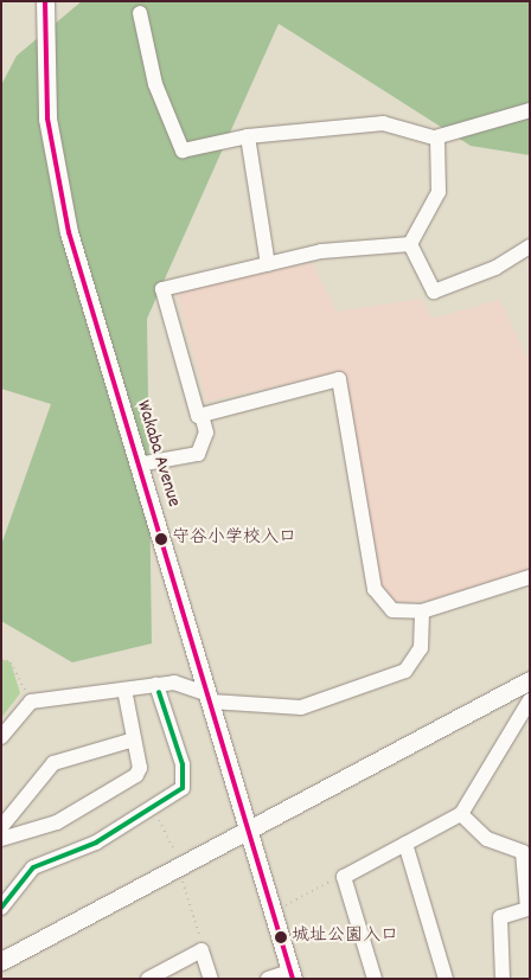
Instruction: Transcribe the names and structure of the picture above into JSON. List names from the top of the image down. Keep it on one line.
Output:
{"streets":{"street":["Wakaba Avenue"]},"places":["守谷小学校入口","城址公園入口"]}
